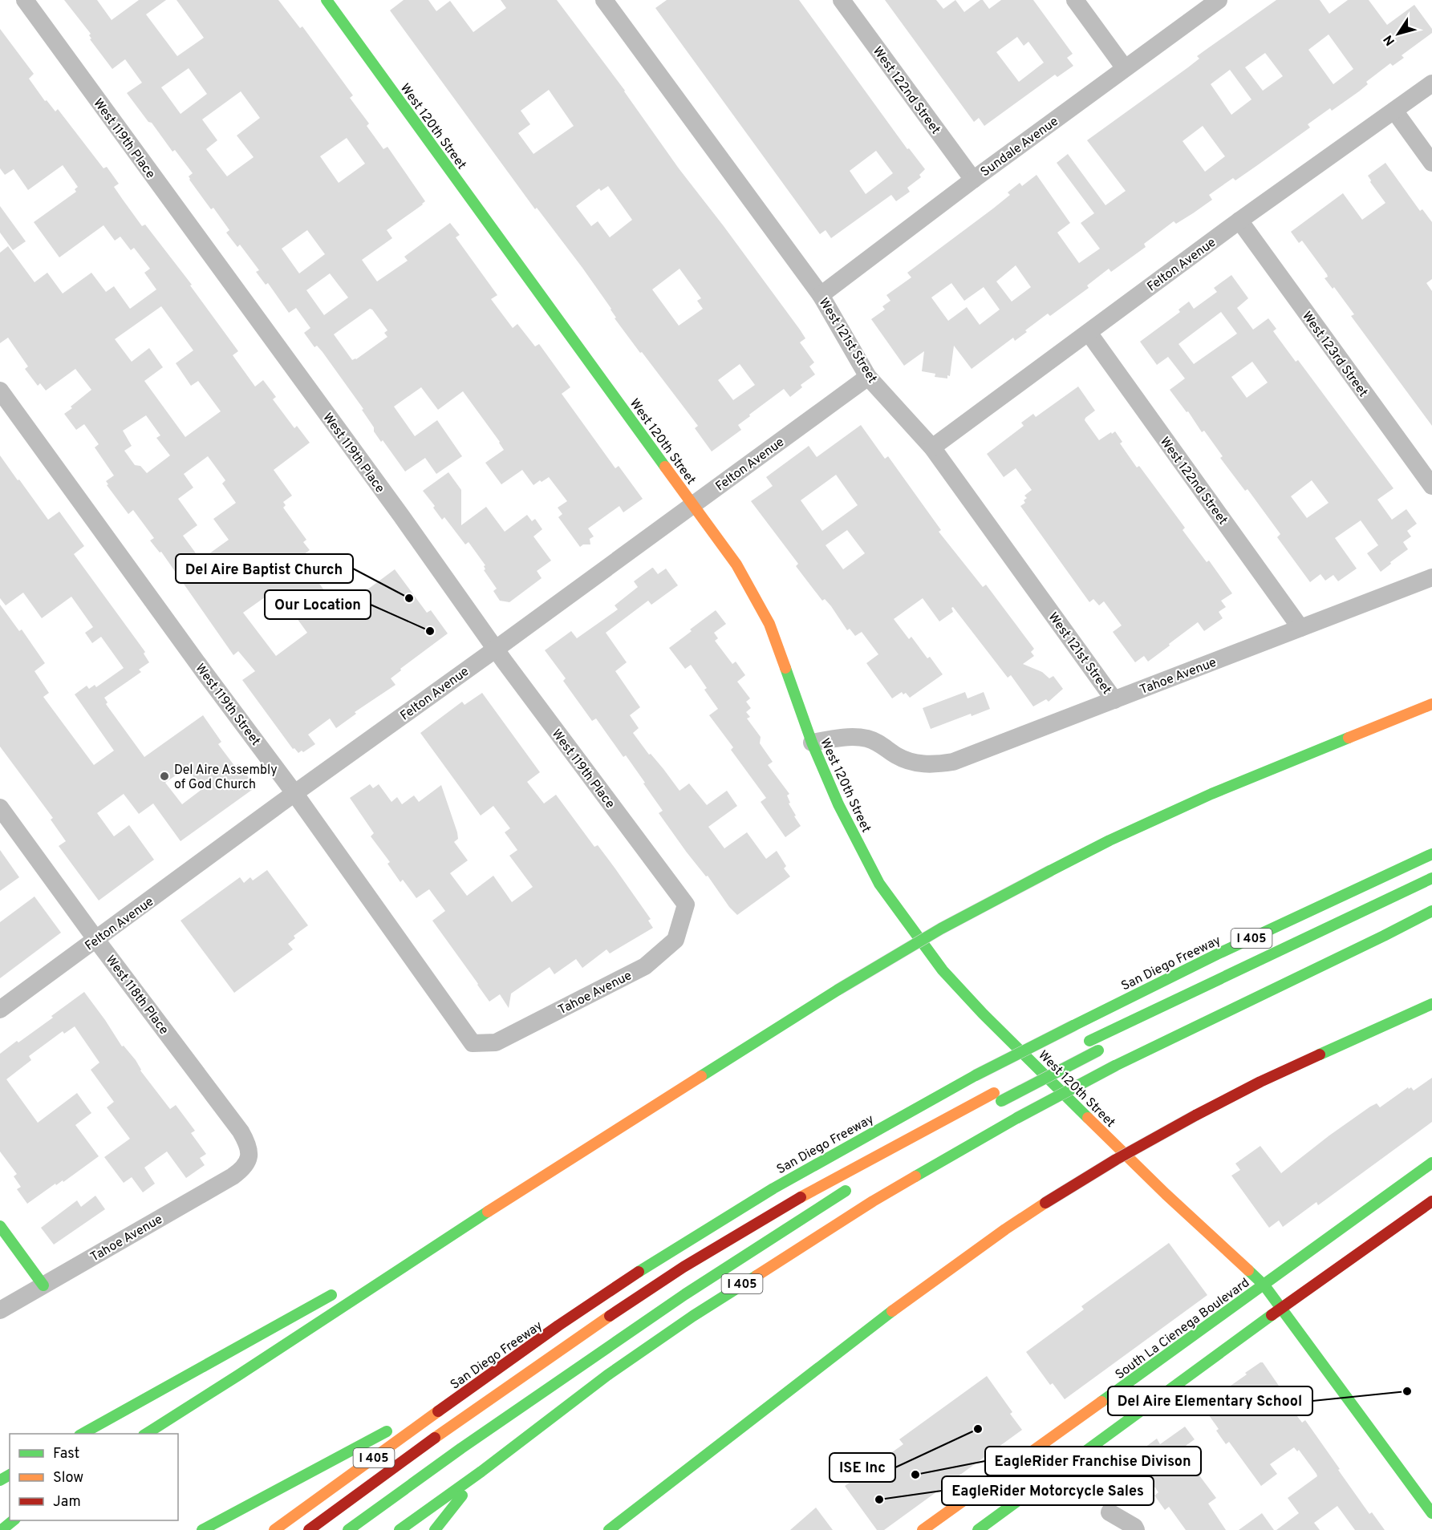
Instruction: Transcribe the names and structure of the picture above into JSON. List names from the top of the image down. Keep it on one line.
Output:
{"streets":{"main road":["West 120th Street","I 405","San Diego Freeway","South La Cienega Boulevard"],"street":["West 122nd Street","West 119th Place","Sundale Avenue","Felton Avenue","West 121st Street","West 123rd Street","Tahoe Avenue","West 119th Street","West 118th Place"]},"crossings":[["West 122nd Street","Sundale Avenue"],["West 122nd Street","Felton Avenue"],["West 122nd Street","Tahoe Avenue"],["West 120th Street","Felton Avenue"],["West 120th Street","Tahoe Avenue"],["West 120th Street","South La Cienega Boulevard"],["West 119th Place","Felton Avenue"],["West 119th Place","Tahoe Avenue"],["Sundale Avenue","West 121st Street"],["Felton Avenue","West 121st Street"],["Felton Avenue","West 123rd Street"],["Felton Avenue","West 119th Street"],["Felton Avenue","West 118th Place"],["West 121st Street","Tahoe Avenue"],["Tahoe Avenue","West 119th Street"],["Tahoe Avenue","West 118th Place"]],"places":["Del Aire Baptist Church","Our Location","Del Aire Assembly of God Church","Del Aire Elementary School","ISE Inc","EagleRider Franchise Divison","EagleRider Motorcycle Sales"],"legend":["Fast","Slow","Jam"],"north":"bottom left"}
